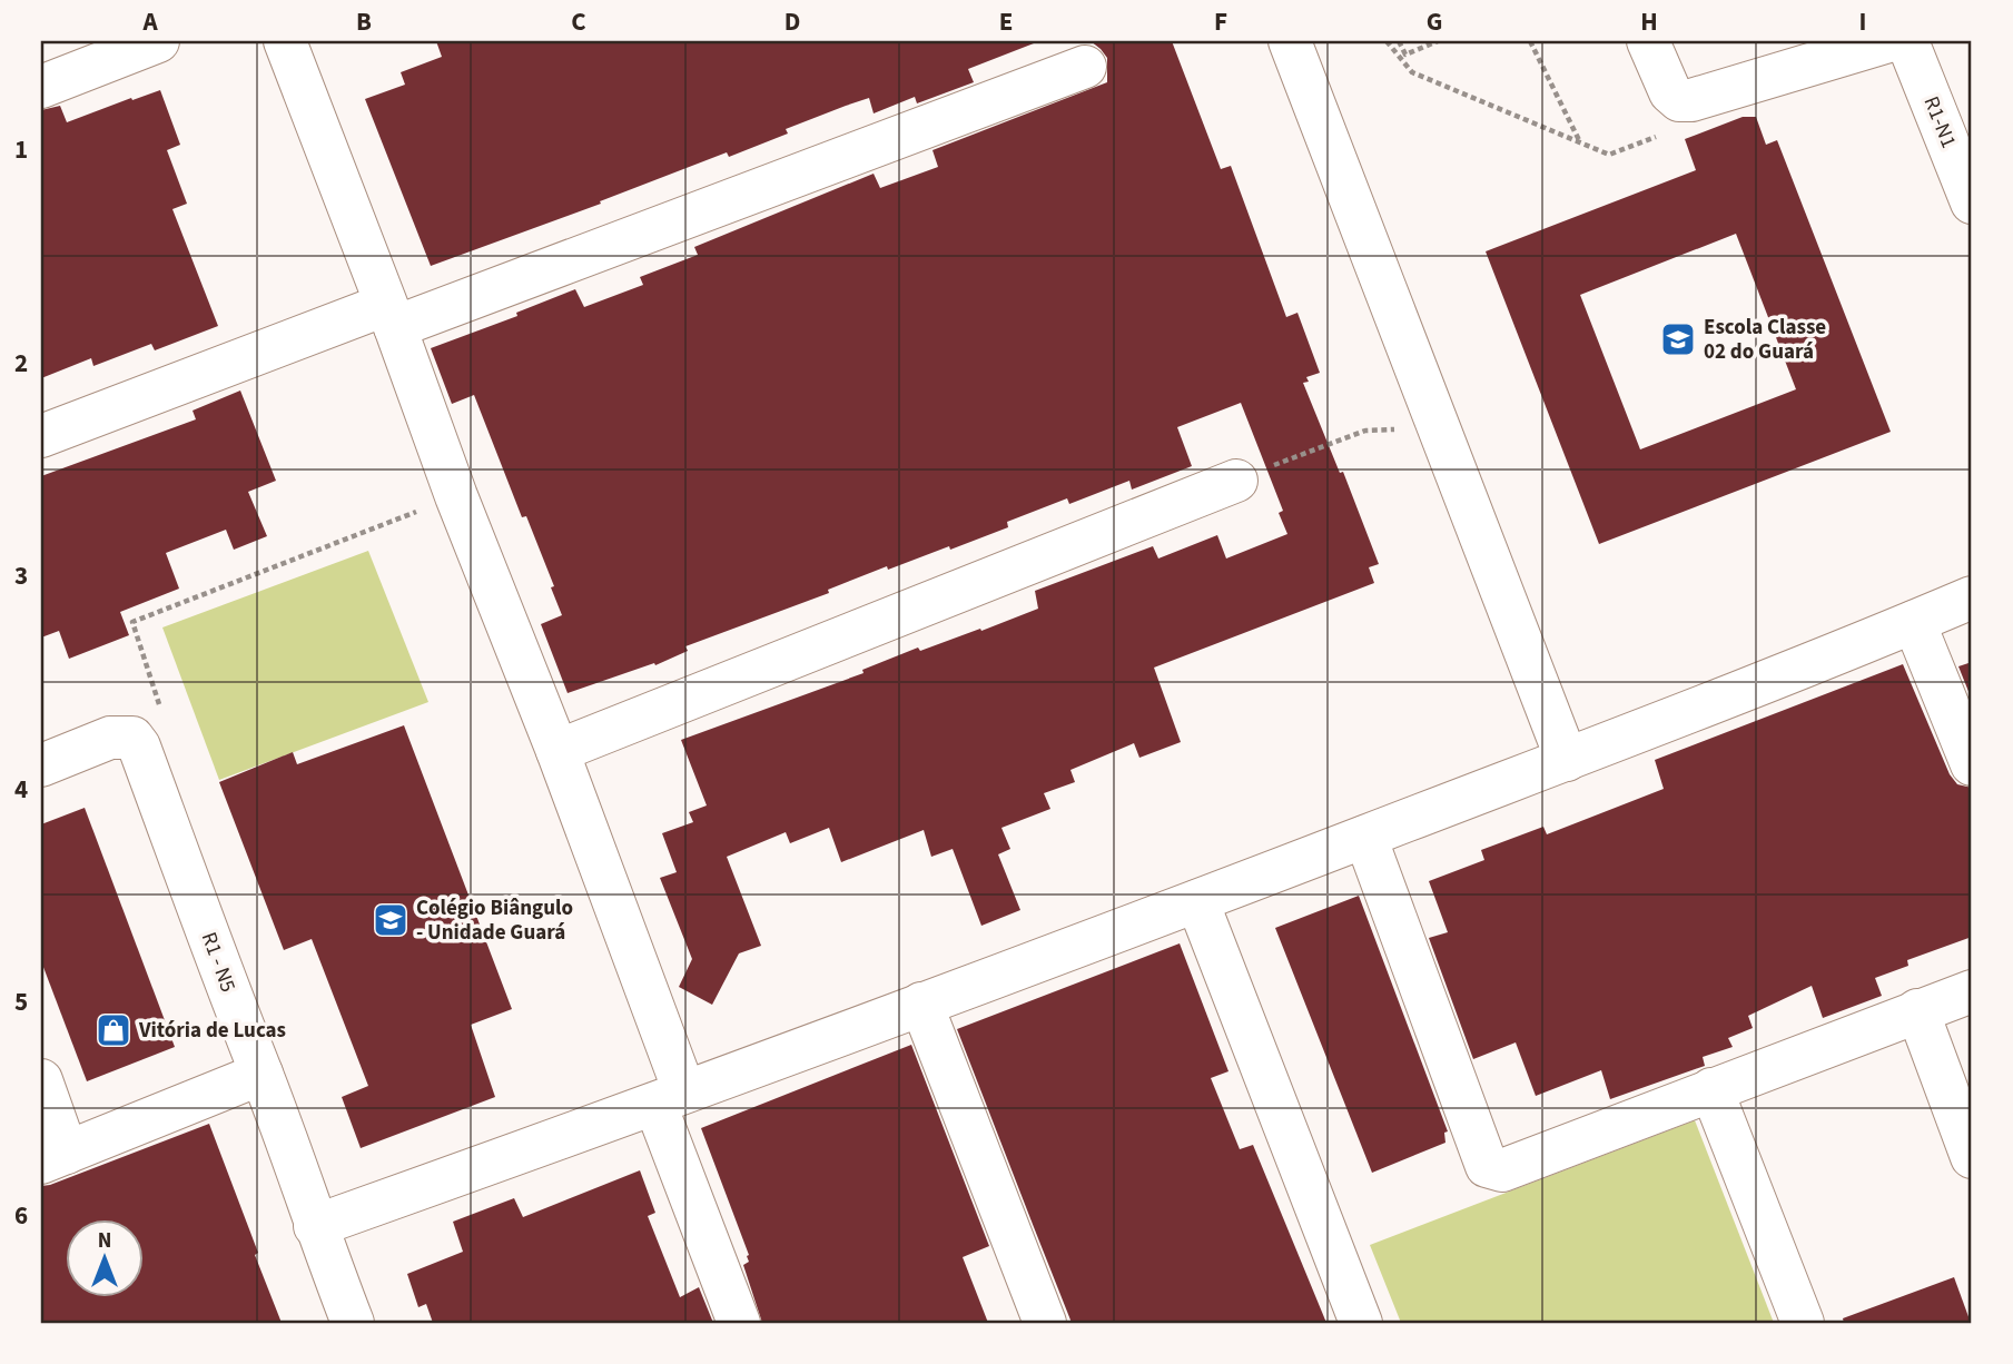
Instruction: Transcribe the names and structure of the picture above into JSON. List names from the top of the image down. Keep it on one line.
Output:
{"streets":{"street":["R1-N1","R1 - N5"]},"places":{"school or university":["Escola Classe 02 do Guará","Colégio Biângulo - Unidade Guará"],"shop":["Vitória de Lucas"]},"north":"top","grid":{"columns":["A","B","C","D","E","F","G","H","I"],"rows":["1","2","3","4","5","6"]}}
